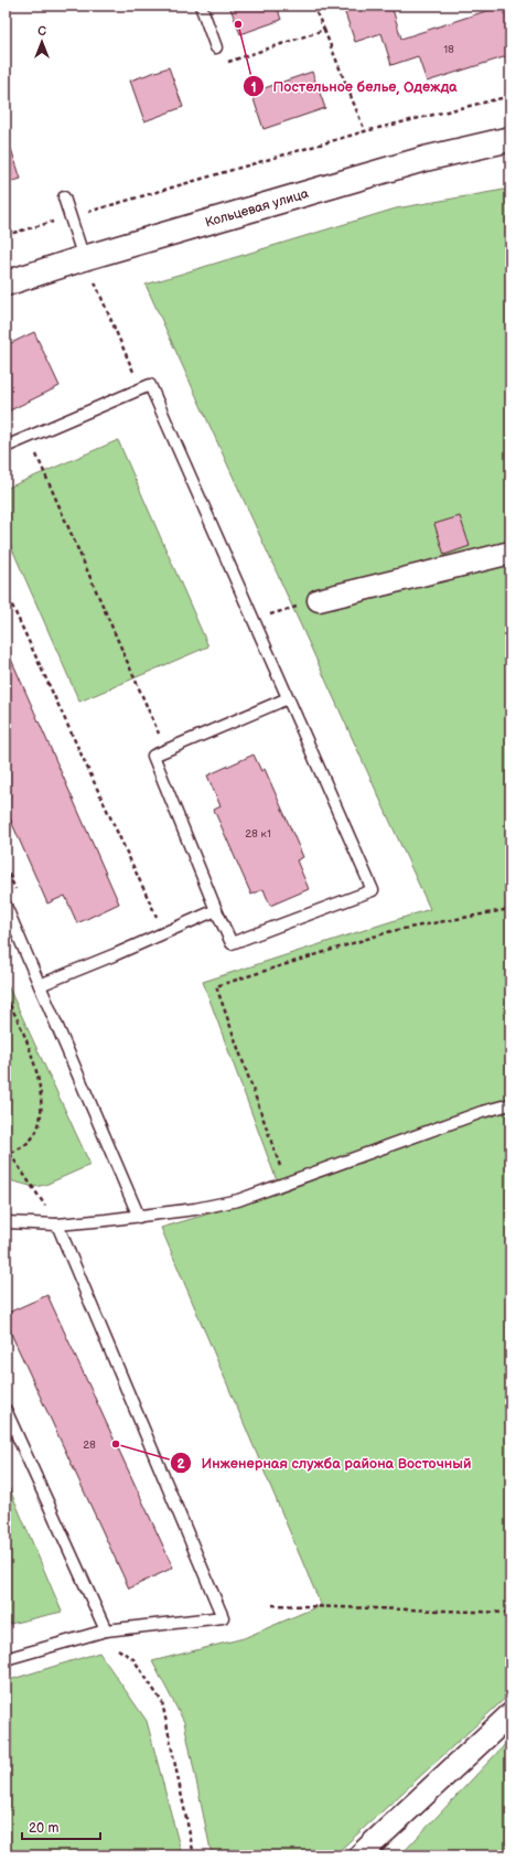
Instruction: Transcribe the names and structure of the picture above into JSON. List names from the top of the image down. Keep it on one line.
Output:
{"streets":{"street":["Кольцевая улица"]},"places":["Постельное белье, Одежда","Инженерная служба района Восточный"],"house_numbers":["18","28 к1","28"],"scale_bar":"20 m","north":"top"}
